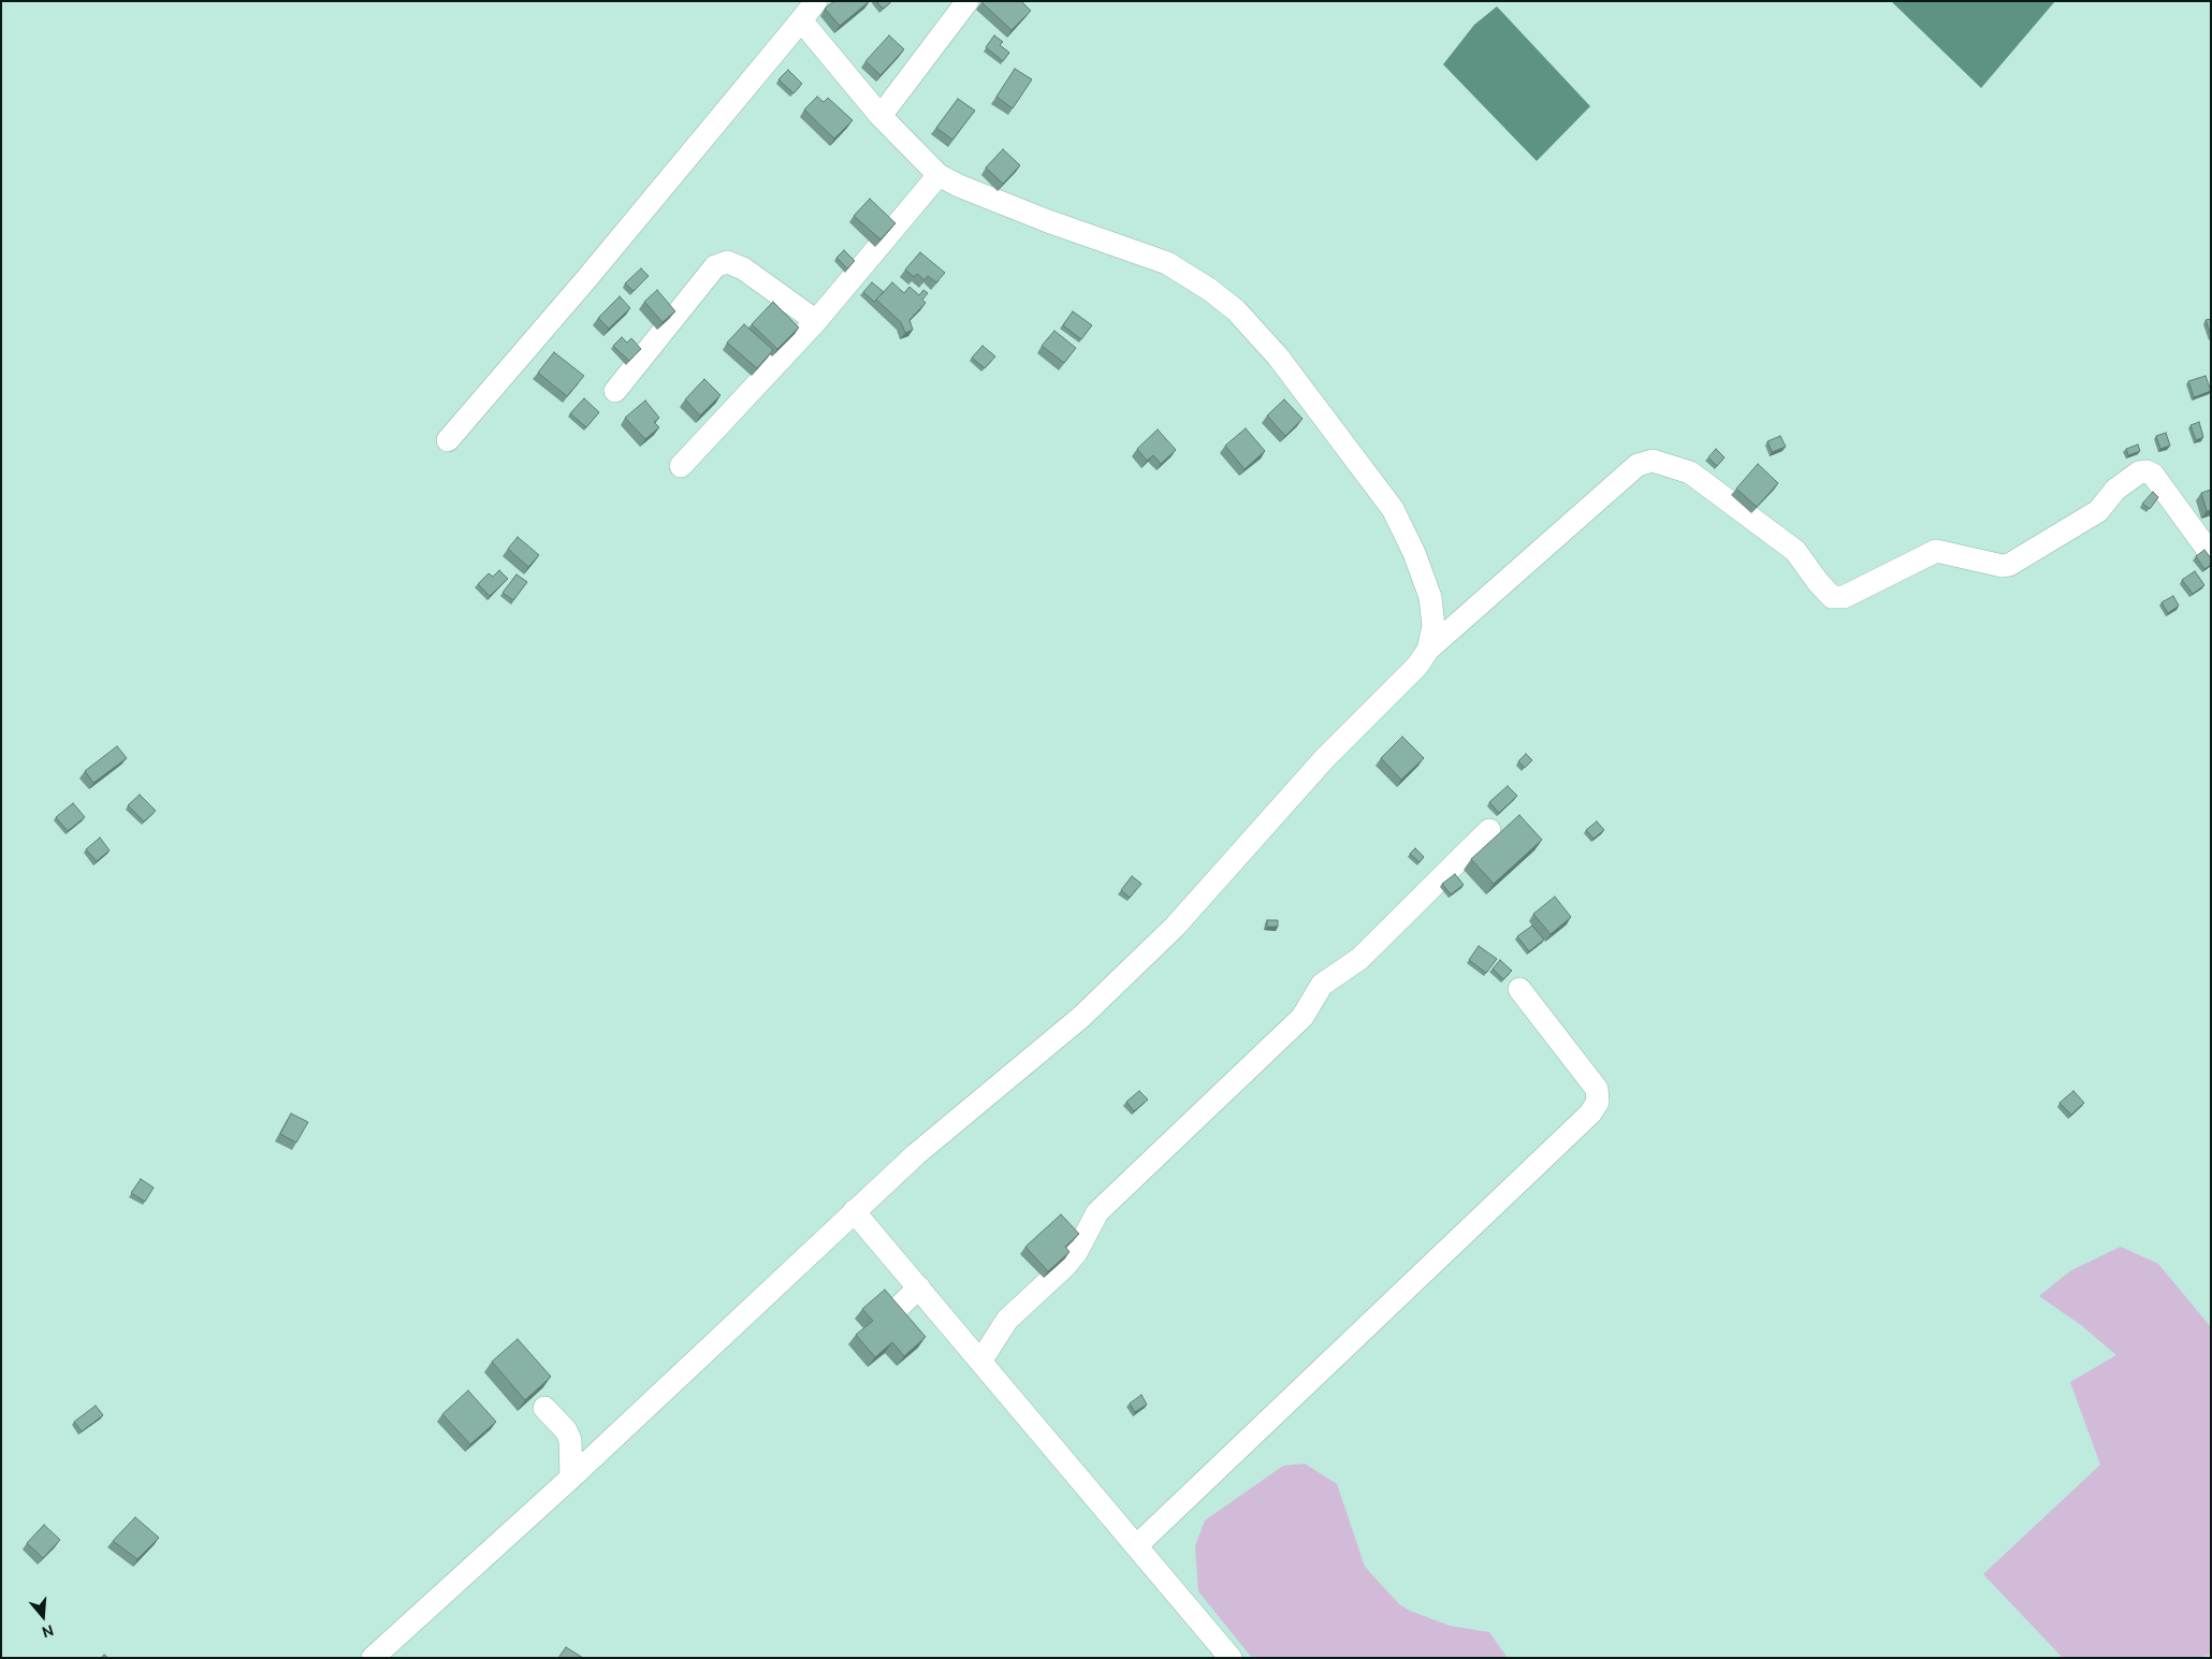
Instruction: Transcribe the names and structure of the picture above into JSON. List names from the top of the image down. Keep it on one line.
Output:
{"north":"bottom"}
